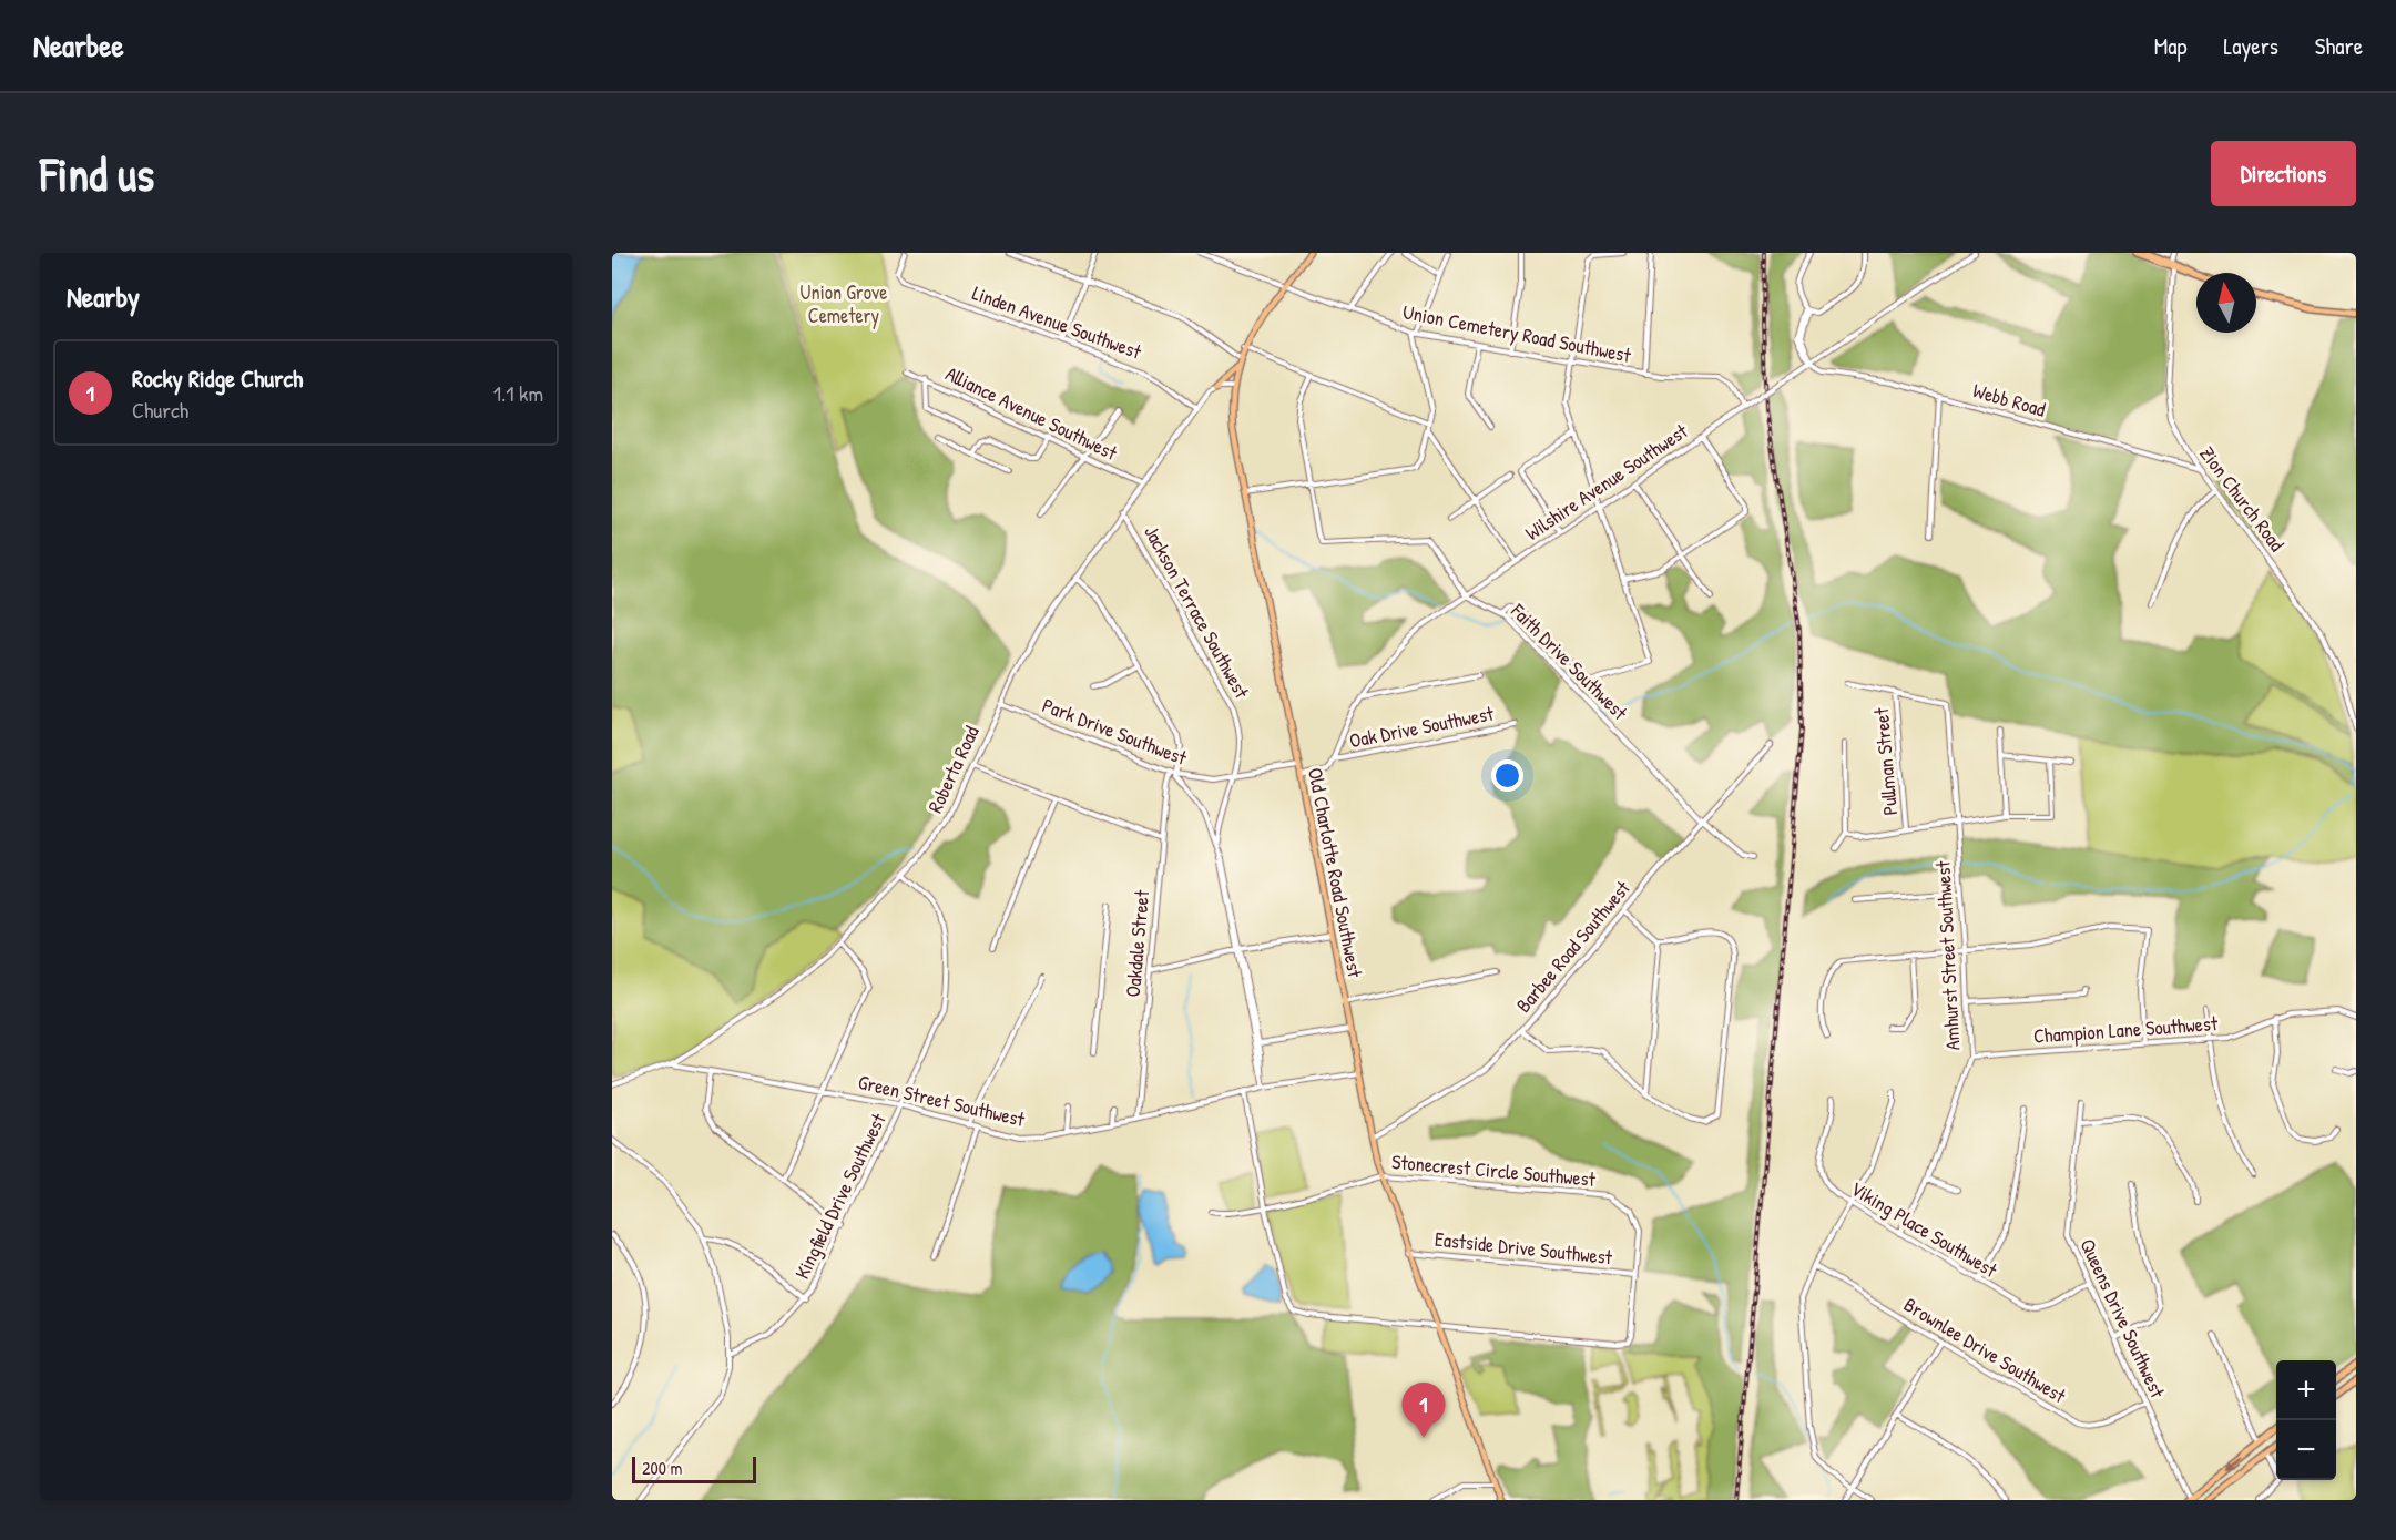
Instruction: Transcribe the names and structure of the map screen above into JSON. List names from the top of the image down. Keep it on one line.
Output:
{"streets":{"main road":["Old Charlotte Road Southwest"],"street":["Linden Avenue Southwest","Union Cemetery Road Southwest","Webb Road","Alliance Avenue Southwest","Wilshire Avenue Southwest","Zion Church Road","Jackson Terrace Southwest","Faith Drive Southwest","Oak Drive Southwest","Park Drive Southwest","Pullman Street","Roberta Road","Oakdale Street","Barbee Road Southwest","Amhurst Street Southwest","Champion Lane Southwest","Green Street Southwest","Stonecrest Circle Southwest","Kingfield Drive Southwest","Viking Place Southwest","Eastside Drive Southwest","Queens Drive Southwest","Brownlee Drive Southwest"]},"crossings":[["Linden Avenue Southwest","Roberta Road"],["Union Cemetery Road Southwest","Wilshire Avenue Southwest"],["Union Cemetery Road Southwest","Old Charlotte Road Southwest"],["Webb Road","Wilshire Avenue Southwest"],["Webb Road","Zion Church Road"],["Alliance Avenue Southwest","Roberta Road"],["Wilshire Avenue Southwest","Faith Drive Southwest"],["Wilshire Avenue Southwest","Oak Drive Southwest"],["Jackson Terrace Southwest","Park Drive Southwest"],["Jackson Terrace Southwest","Roberta Road"],["Jackson Terrace Southwest","Oakdale Street"],["Jackson Terrace Southwest","Green Street Southwest"],["Faith Drive Southwest","Barbee Road Southwest"],["Park Drive Southwest","Roberta Road"],["Park Drive Southwest","Old Charlotte Road Southwest"],["Park Drive Southwest","Oakdale Street"],["Pullman Street","Amhurst Street Southwest"],["Roberta Road","Oakdale Street"],["Roberta Road","Green Street Southwest"],["Roberta Road","Kingfield Drive Southwest"],["Old Charlotte Road Southwest","Barbee Road Southwest"],["Old Charlotte Road Southwest","Green Street Southwest"],["Old Charlotte Road Southwest","Stonecrest Circle Southwest"],["Old Charlotte Road Southwest","Eastside Drive Southwest"],["Oakdale Street","Green Street Southwest"],["Amhurst Street Southwest","Champion Lane Southwest"],["Amhurst Street Southwest","Viking Place Southwest"],["Green Street Southwest","Kingfield Drive Southwest"],["Stonecrest Circle Southwest","Eastside Drive Southwest"],["Viking Place Southwest","Queens Drive Southwest"],["Queens Drive Southwest","Brownlee Drive Southwest"]],"parks":["Union Grove Cemetery"],"scale_bar":"200 m","north":"top","page":{"header":"Nearbee","nav":["Map","Layers","Share"],"buttons":"Directions","title":"Find us","heading":"Nearby","list":[{"mark":"1","name":"Rocky Ridge Church","note":"Church","value":"1.1 km"}],"map_buttons":["+","−"],"pins":"1","scale":"200 m"}}
